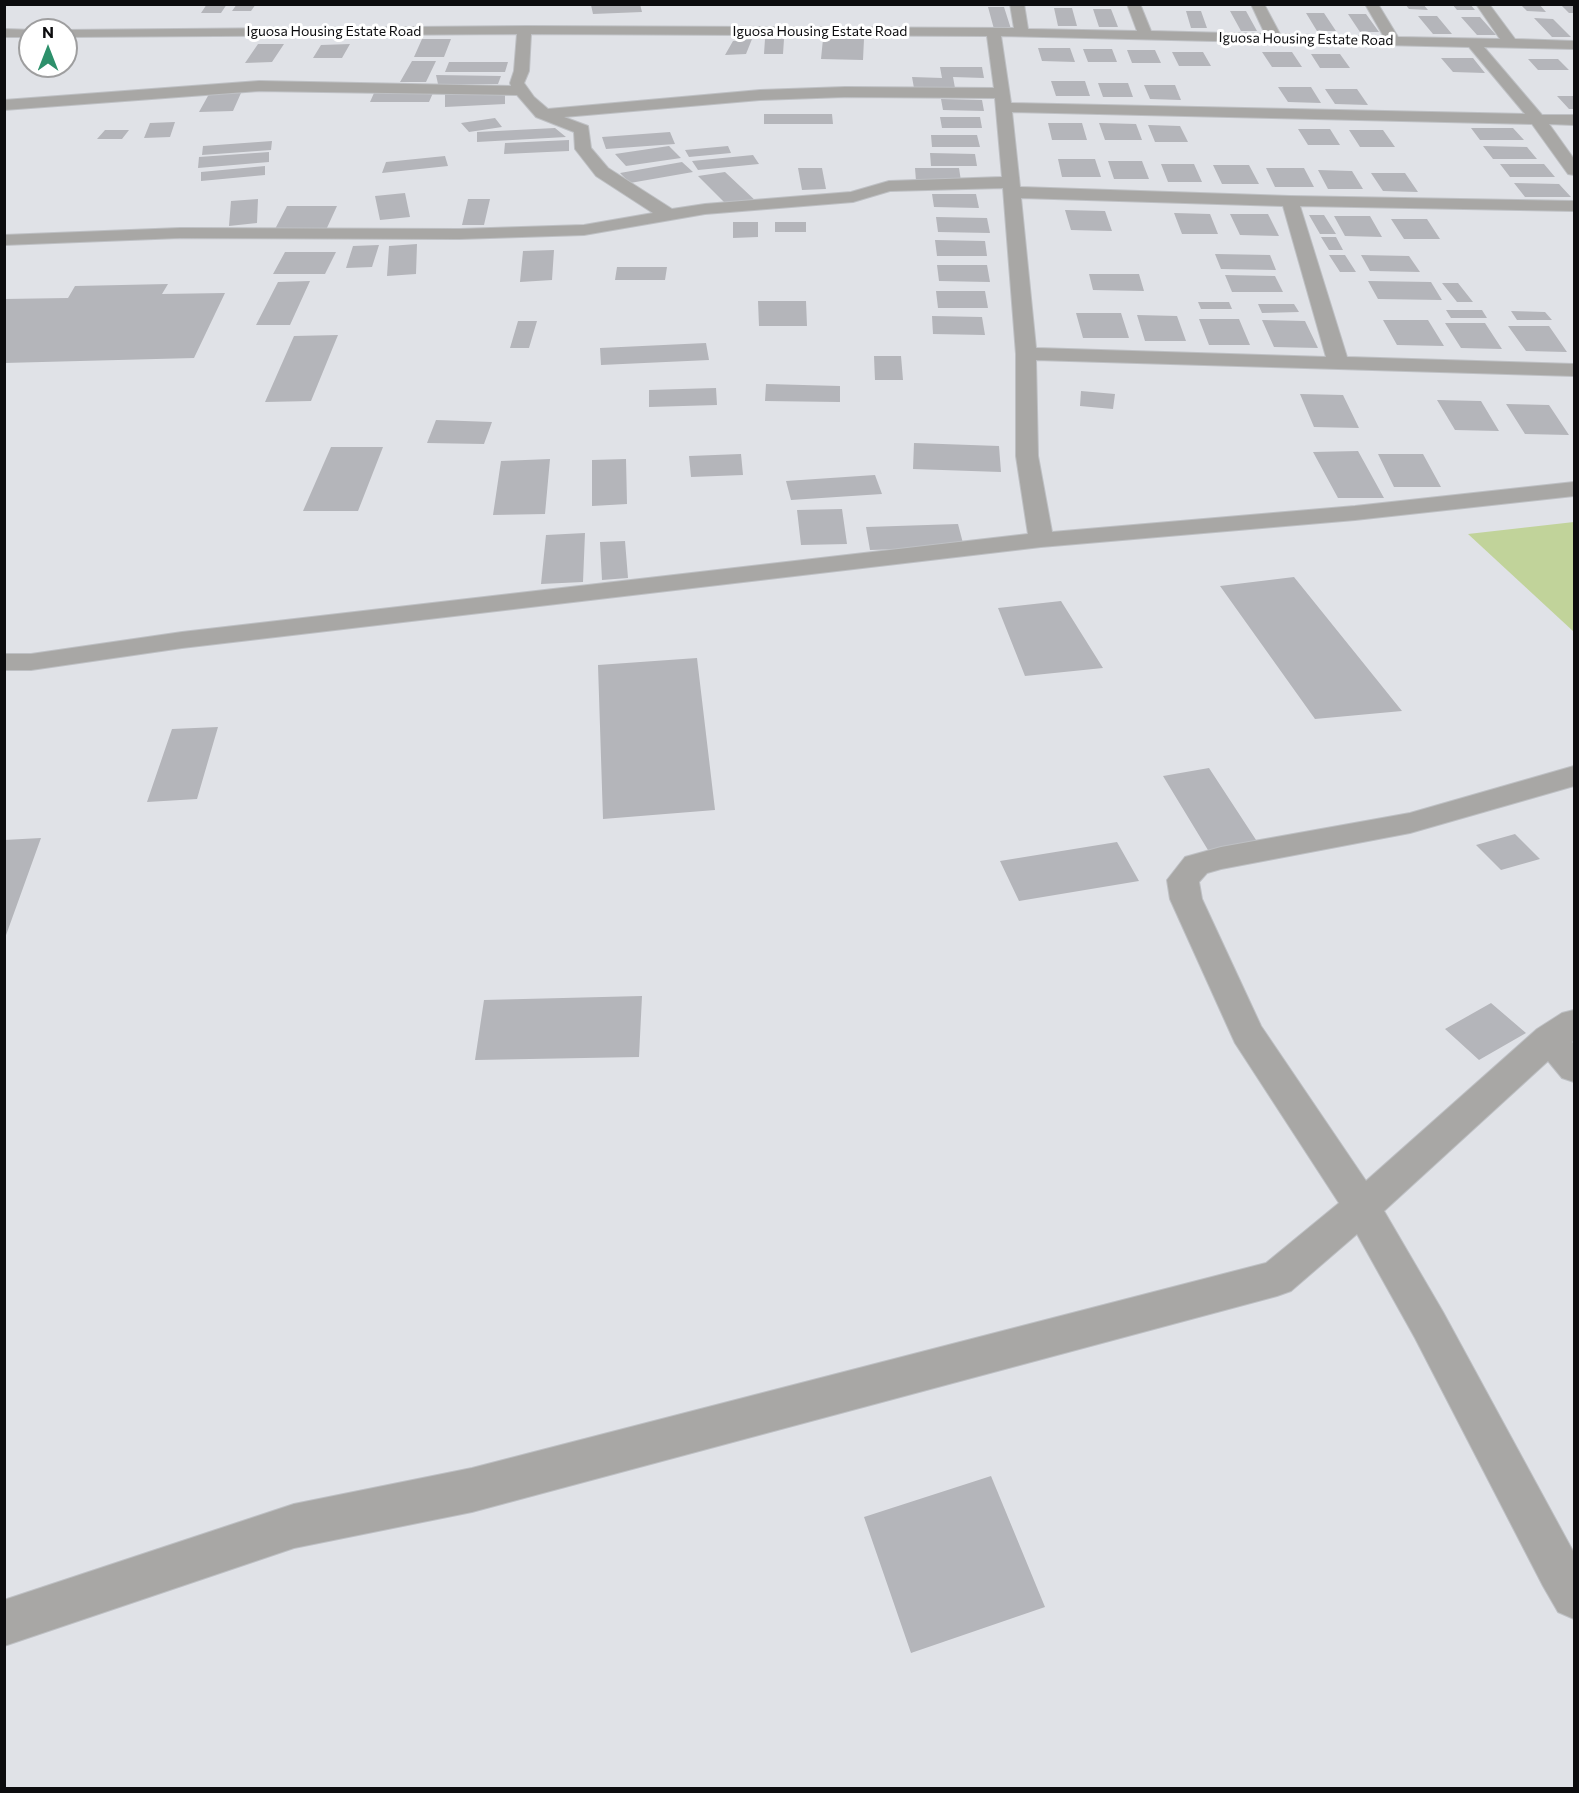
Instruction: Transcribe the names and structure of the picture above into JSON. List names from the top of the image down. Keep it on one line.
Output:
{"streets":{"street":["Iguosa Housing Estate Road"]},"north":"top"}
